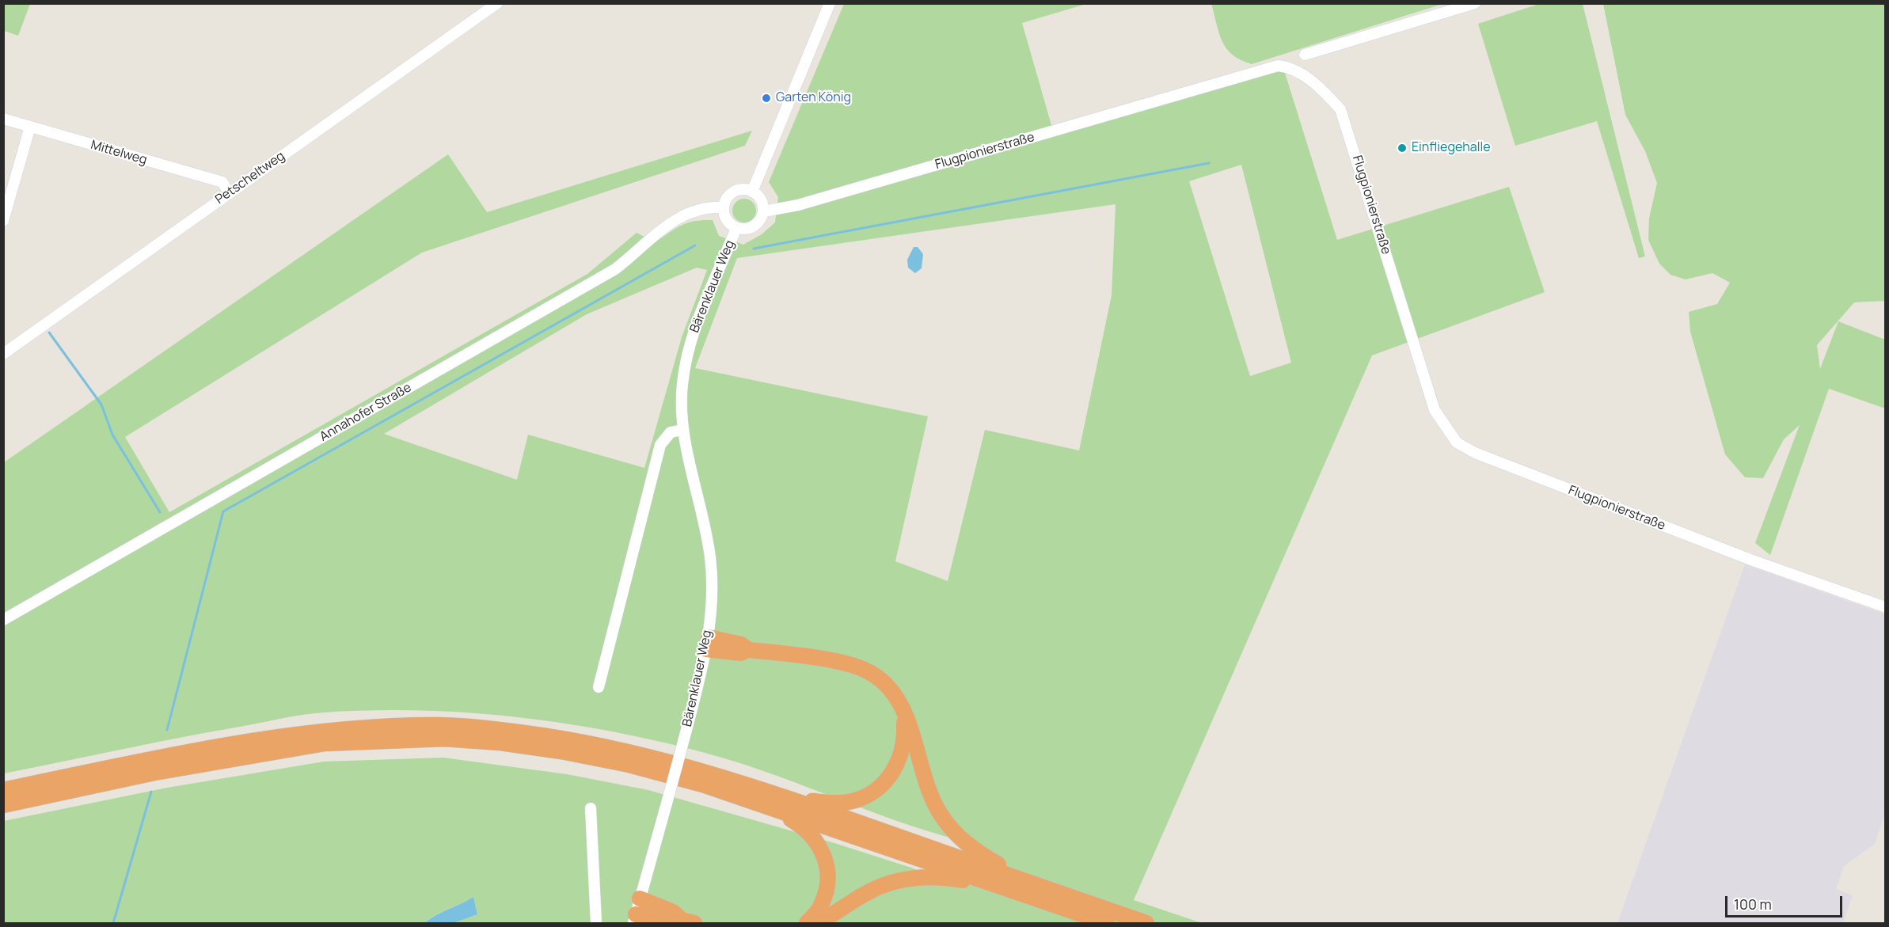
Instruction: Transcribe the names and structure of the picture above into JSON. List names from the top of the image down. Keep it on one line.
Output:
{"streets":{"street":["Flugpionierstraße","Mittelweg","Petscheltweg","Bärenklauer Weg","Annahofer Straße"]},"crossings":[["Flugpionierstraße","Bärenklauer Weg"],["Flugpionierstraße","Annahofer Straße"],["Mittelweg","Petscheltweg"],["Bärenklauer Weg","Annahofer Straße"]],"places":["Garten König","Einfliegehalle"],"scale_bar":"100 m"}
